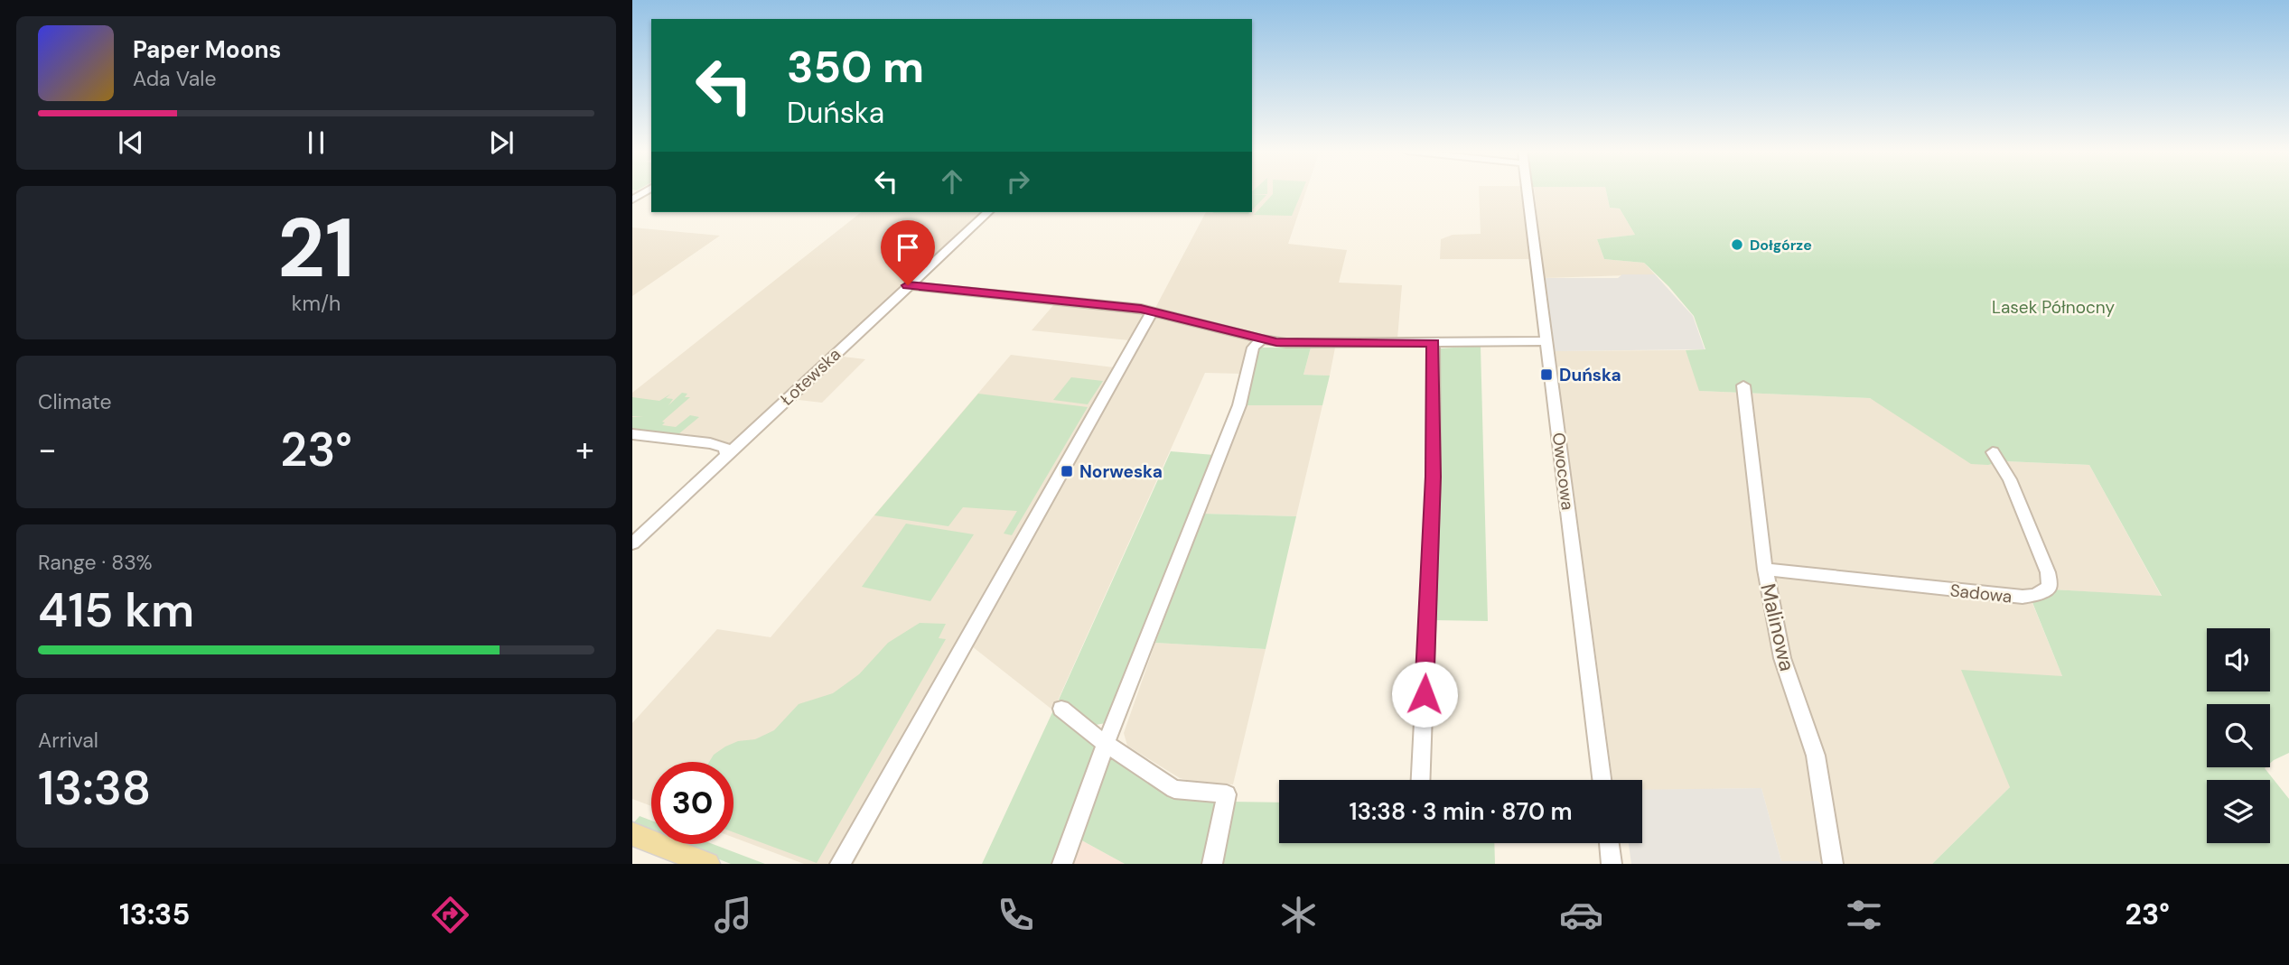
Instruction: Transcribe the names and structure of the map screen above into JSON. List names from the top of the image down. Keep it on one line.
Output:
{"streets":{"street":["Łotewska","Owocowa","Sadowa","Malinowa"]},"crossings":[["Sadowa","Malinowa"]],"parks":["Lasek Północny"],"places":{"other":["Dołgórze"],"transit":["Duńska","Norweska"]},"page":{"turn":["350 m","Duńska"],"song":["Paper Moons","Ada Vale"],"tile":[["21","km/h"],"Climate",["Range · 83%","415 km"],["Arrival","13:38"]],"heat":["−","23°","+"],"limit":"30","trip":"13:38 · 3 min · 870 m","tabs":["13:35","23°"]}}
